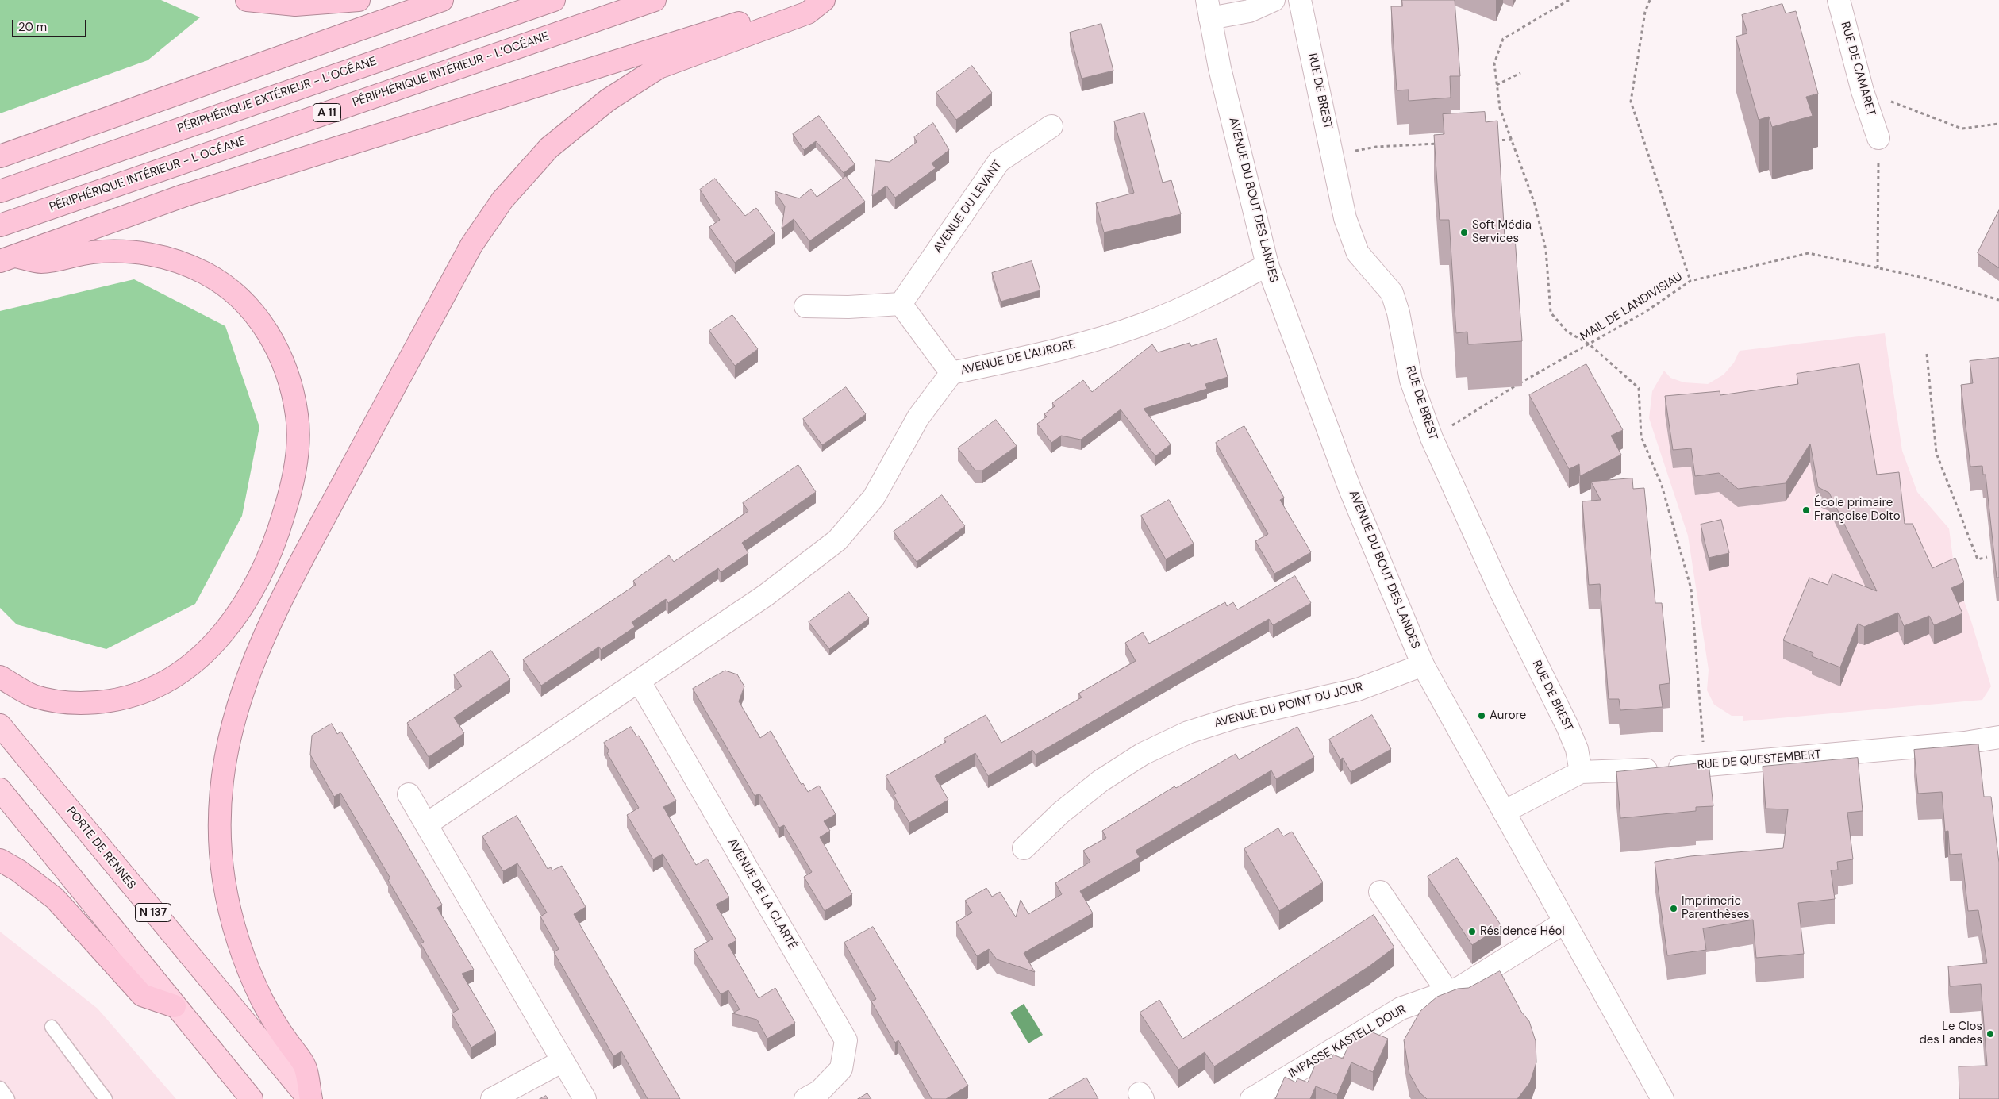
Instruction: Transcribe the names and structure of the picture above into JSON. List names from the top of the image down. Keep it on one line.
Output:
{"streets":{"highway":["PÉRIPHÉRIQUE INTÉRIEUR - L’OCÉANE","PÉRIPHÉRIQUE EXTÉRIEUR - L’OCÉANE","A 11","PORTE DE RENNES","N 137"],"street":["RUE DE CAMARET","RUE DE BREST","AVENUE DU BOUT DES LANDES","AVENUE DU LEVANT","AVENUE DE L'AURORE","AVENUE DU POINT DU JOUR","RUE DE QUESTEMBERT","AVENUE DE LA CLARTÉ","IMPASSE KASTELL DOUR"],"path":["MAIL DE LANDIVISIAU"]},"crossings":[["RUE DE BREST","MAIL DE LANDIVISIAU"],["RUE DE BREST","RUE DE QUESTEMBERT"],["AVENUE DU BOUT DES LANDES","AVENUE DE L'AURORE"],["AVENUE DU BOUT DES LANDES","AVENUE DU POINT DU JOUR"],["AVENUE DU BOUT DES LANDES","RUE DE QUESTEMBERT"],["AVENUE DU BOUT DES LANDES","IMPASSE KASTELL DOUR"],["AVENUE DE L'AURORE","AVENUE DE LA CLARTÉ"]],"places":["Soft Média Services","École primaire Françoise Dolto","Aurore","Imprimerie Parenthèses","Résidence Héol","Le Clos des Landes"],"scale_bar":"20 m"}
